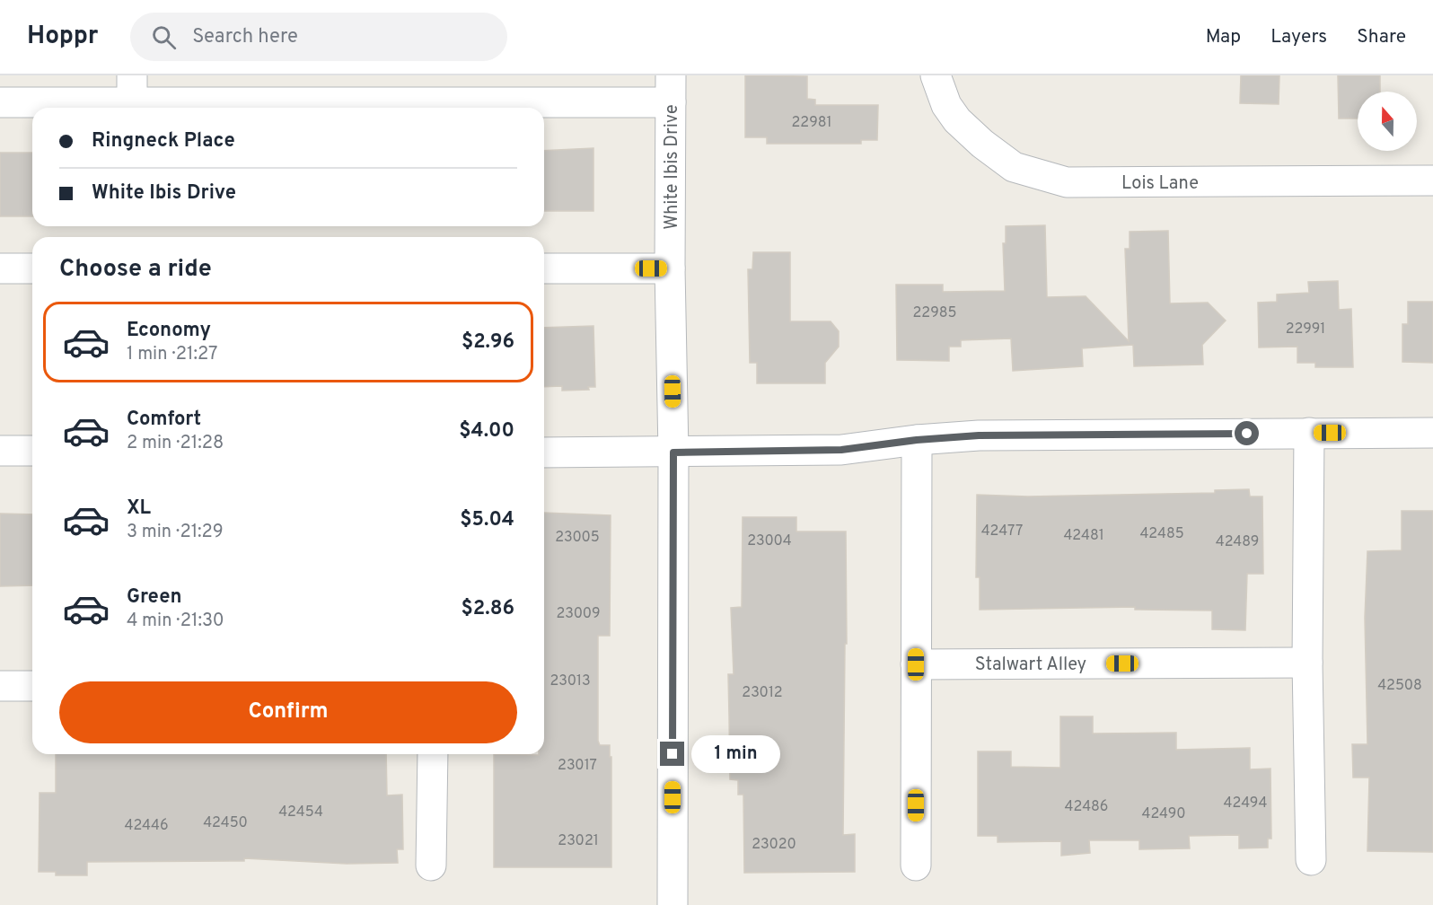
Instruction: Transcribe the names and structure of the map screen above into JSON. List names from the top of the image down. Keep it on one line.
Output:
{"streets":{"street":["White Ibis Drive","Lois Lane","Stalwart Alley"]},"house_numbers":["22981","22985","22991","42477","42485","42481","23005","23004","42489","23009","23013","42508","23012","23017","42494","42486","42454","42490","42450","42446","23021","23020"],"north":"top","page":{"header":"Hoppr","search":"Search here","nav":["Map","Layers","Share"],"banner":["Ringneck Place","White Ibis Drive"],"heading":"Choose a ride","list":[{"name":"Economy","note":"1 min · 21:27","value":"$2.96"},{"name":"Comfort","note":"2 min · 21:28","value":"$4.00"},{"name":"XL","note":"3 min · 21:29","value":"$5.04"},{"name":"Green","note":"4 min · 21:30","value":"$2.86"}],"buttons":"Confirm","bubble":"1 min"}}
